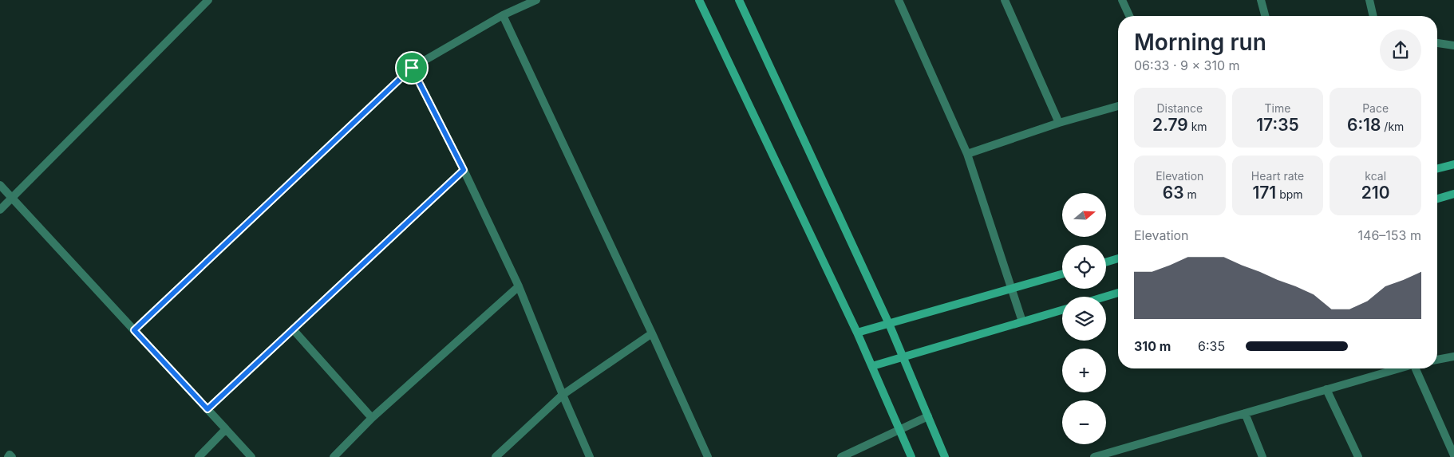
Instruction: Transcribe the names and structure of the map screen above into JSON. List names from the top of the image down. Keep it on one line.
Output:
{"north":"right","page":{"heading":["Morning run","06:33 · 9 × 310 m"],"stats":[["Distance","2.79 km"],["Time","17:35"],["Pace","6:18 /km"],["Elevation","63 m"],["Heart rate","171 bpm"],["kcal","210"]],"map_buttons":["+","−"],"chart":["Elevation","146–153 m"],"list":[{"name":"310 m","note":"6:35"}]}}
